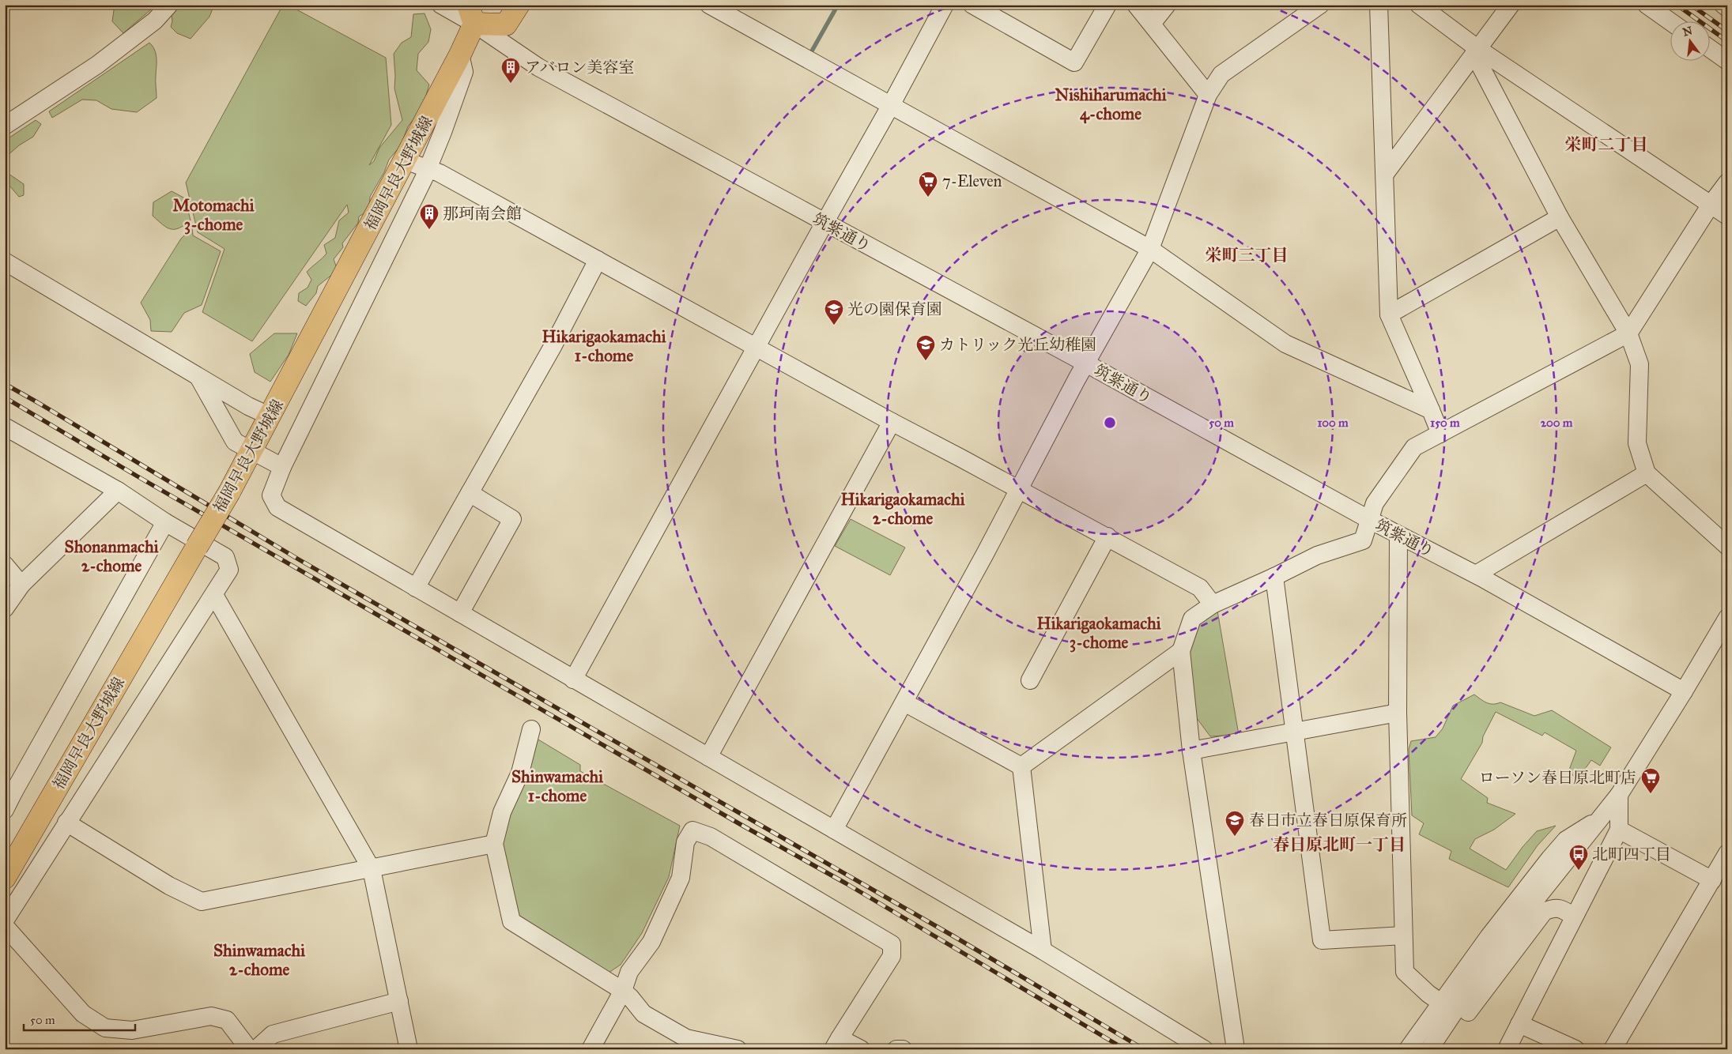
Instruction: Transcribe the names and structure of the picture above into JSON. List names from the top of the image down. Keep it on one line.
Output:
{"streets":{"main road":["福岡早良大野城線"],"street":["筑紫通り"]},"crossings":[["福岡早良大野城線","筑紫通り"]],"districts":["Nishiharumachi 4-chome","栄町二丁目","Motomachi 3-chome","栄町三丁目","Hikarigaokamachi 1-chome","Hikarigaokamachi 2-chome","Shonanmachi 2-chome","Hikarigaokamachi 3-chome","Shinwamachi 1-chome","春日原北町一丁目","Shinwamachi 2-chome"],"places":{"building":["アバロン美容室","那珂南会館"],"supermarket":["7-Eleven","ローソン春日原北町店"],"school or university":["光の園保育園","カトリック光丘幼稚園","春日市立春日原保育所"],"bus stop":["北町四丁目"]},"scale_bar":"50 m","north":"top","rings":["50 m","100 m","150 m","200 m"]}
